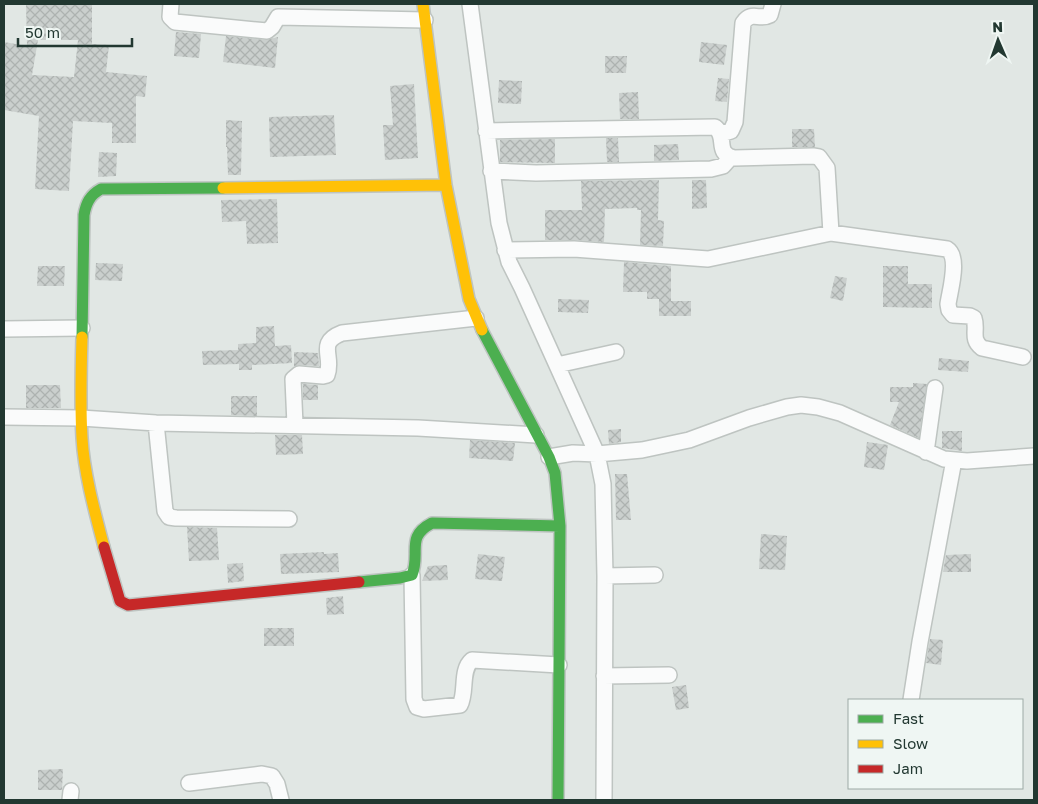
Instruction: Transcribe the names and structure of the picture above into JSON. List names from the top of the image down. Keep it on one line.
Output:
{"legend":["Fast","Slow","Jam"],"scale_bar":"50 m","north":"top"}
